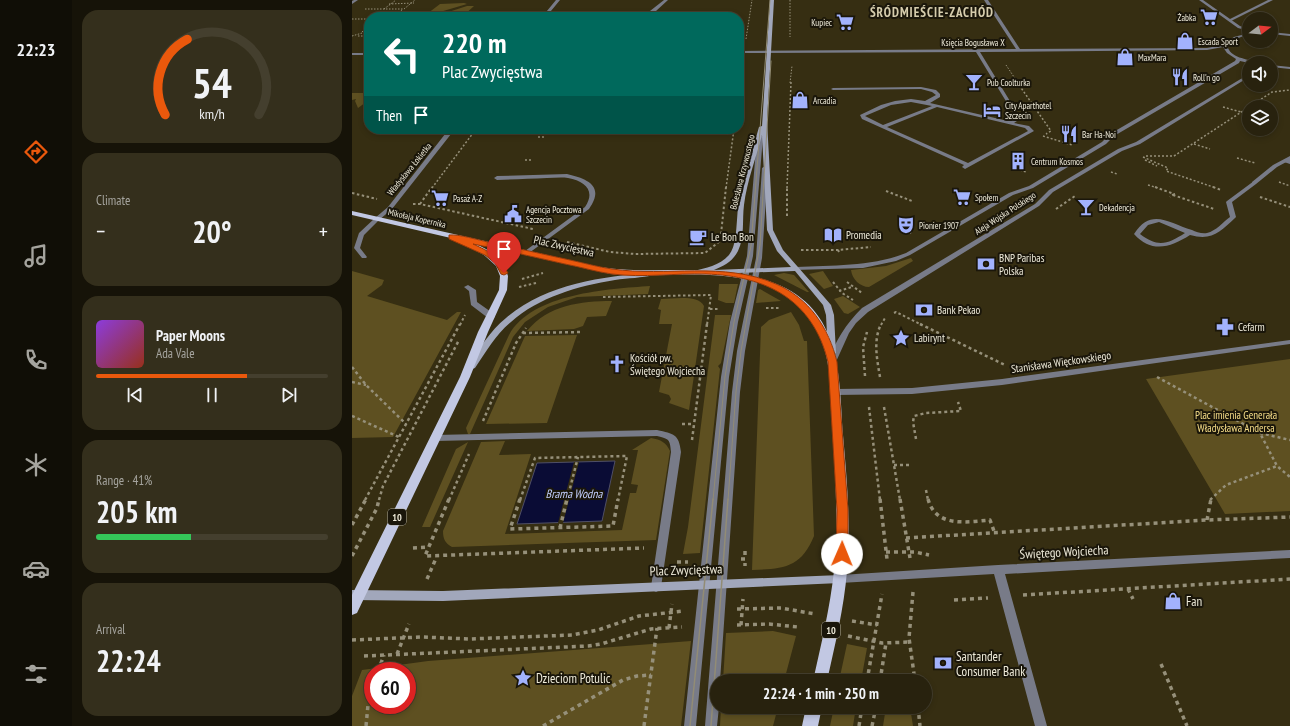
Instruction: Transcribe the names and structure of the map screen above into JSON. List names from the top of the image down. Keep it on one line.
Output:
{"streets":{"main road":["Mikołaja Kopernika","Plac Zwycięstwa","10"],"street":["Księcia Bogusława X","Władysława Łokietka","Bolesława Krzywoustego","Aleja Wojska Polskiego","Stanisława Więckowskiego","Świętego Wojciecha"]},"crossings":[["Księcia Bogusława X","Bolesława Krzywoustego"],["Władysława Łokietka","Mikołaja Kopernika"],["Bolesława Krzywoustego","Aleja Wojska Polskiego"],["Bolesława Krzywoustego","Plac Zwycięstwa"],["Aleja Wojska Polskiego","Plac Zwycięstwa"],["Mikołaja Kopernika","Plac Zwycięstwa"],["Plac Zwycięstwa","Stanisława Więckowskiego"],["Plac Zwycięstwa","Świętego Wojciecha"]],"districts":["ŚRÓDMIEŚCIE-ZACHÓD"],"water":["Brama Wodna"],"parks":["Plac imienia Generała Władysława Andersa"],"places":{"supermarket":["Żabka","Kupiec","Społem","Pasaż A-Z"],"shop":["Escada Sport","MaxMara","Arcadia","Fan"],"restaurant":["Roll'n go","Bar Ha-Noi"],"bar":["Pub Coolturka","Dekadencja"],"hotel":["City Aparthotel Szczecin"],"building":["Centrum Kosmos"],"public building":["Agencja Pocztowa Szczecin"],"theatre":["Pionier 1907"],"library":["Promedia"],"cafe":["Le Bon Bon"],"bank":["BNP Paribas Polska","Bank Pekao","Santander Consumer Bank"],"pharmacy":["Cefarm"],"place":["Labirynt","Dzieciom Potulic"],"church":["Kościół pw. Świętego Wojciecha"]},"north":"right","page":{"tabs":"22:23","turn":["220 m","Plac Zwycięstwa"],"then":"Then","tile":["Climate",["Range · 41%","205 km"],["Arrival","22:24"]],"heat":["−","20°","+"],"song":["Paper Moons","Ada Vale"],"limit":"60","trip":"22:24 · 1 min · 250 m","gauge":["54","km/h"]}}
